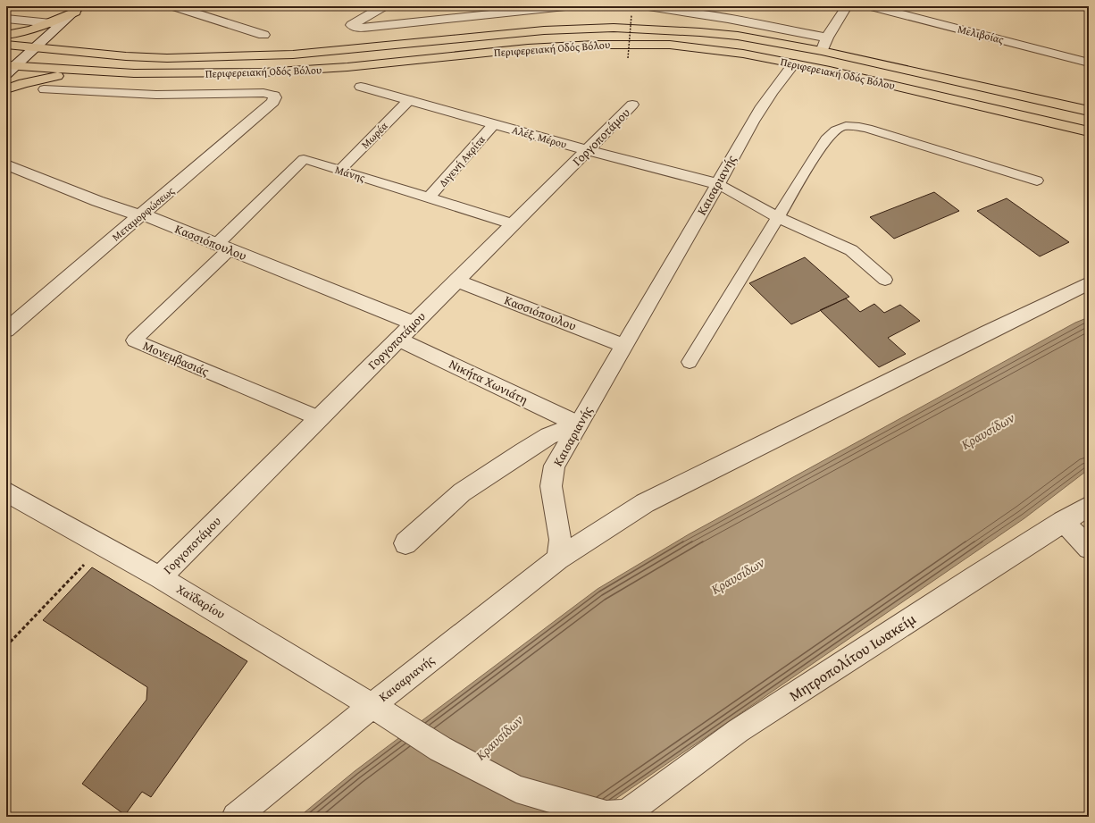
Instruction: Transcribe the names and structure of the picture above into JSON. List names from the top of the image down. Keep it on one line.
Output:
{"streets":{"main road":["Περιφερειακή Οδός Βόλου"],"street":["Μελιβοίας","Αλέξ. Μέρου","Γοργοποτάμου","Καισαριανής","Μεταμορφώσεως","Κασσιόπουλου","Νικήτα Χωνιάτη","Χαϊδαρίου","Μητροπολίτου Ιωακείμ"],"lane":["Μωρέα","Διγενή Ακρίτα","Μάνης","Μονεμβασιάς"]},"crossings":[["Περιφερειακή Οδός Βόλου","Καισαριανής"],["Μωρέα","Αλέξ. Μέρου"],["Μωρέα","Μάνης"],["Αλέξ. Μέρου","Γοργοποτάμου"],["Αλέξ. Μέρου","Διγενή Ακρίτα"],["Αλέξ. Μέρου","Καισαριανής"],["Γοργοποτάμου","Μάνης"],["Γοργοποτάμου","Κασσιόπουλου"],["Γοργοποτάμου","Μονεμβασιάς"],["Γοργοποτάμου","Νικήτα Χωνιάτη"],["Γοργοποτάμου","Χαϊδαρίου"],["Διγενή Ακρίτα","Μάνης"],["Μάνης","Κασσιόπουλου"],["Μάνης","Μονεμβασιάς"],["Καισαριανής","Κασσιόπουλου"],["Καισαριανής","Νικήτα Χωνιάτη"],["Καισαριανής","Χαϊδαρίου"],["Μεταμορφώσεως","Κασσιόπουλου"],["Κασσιόπουλου","Μονεμβασιάς"],["Χαϊδαρίου","Μητροπολίτου Ιωακείμ"]],"water":["Κραυσίδων"]}
